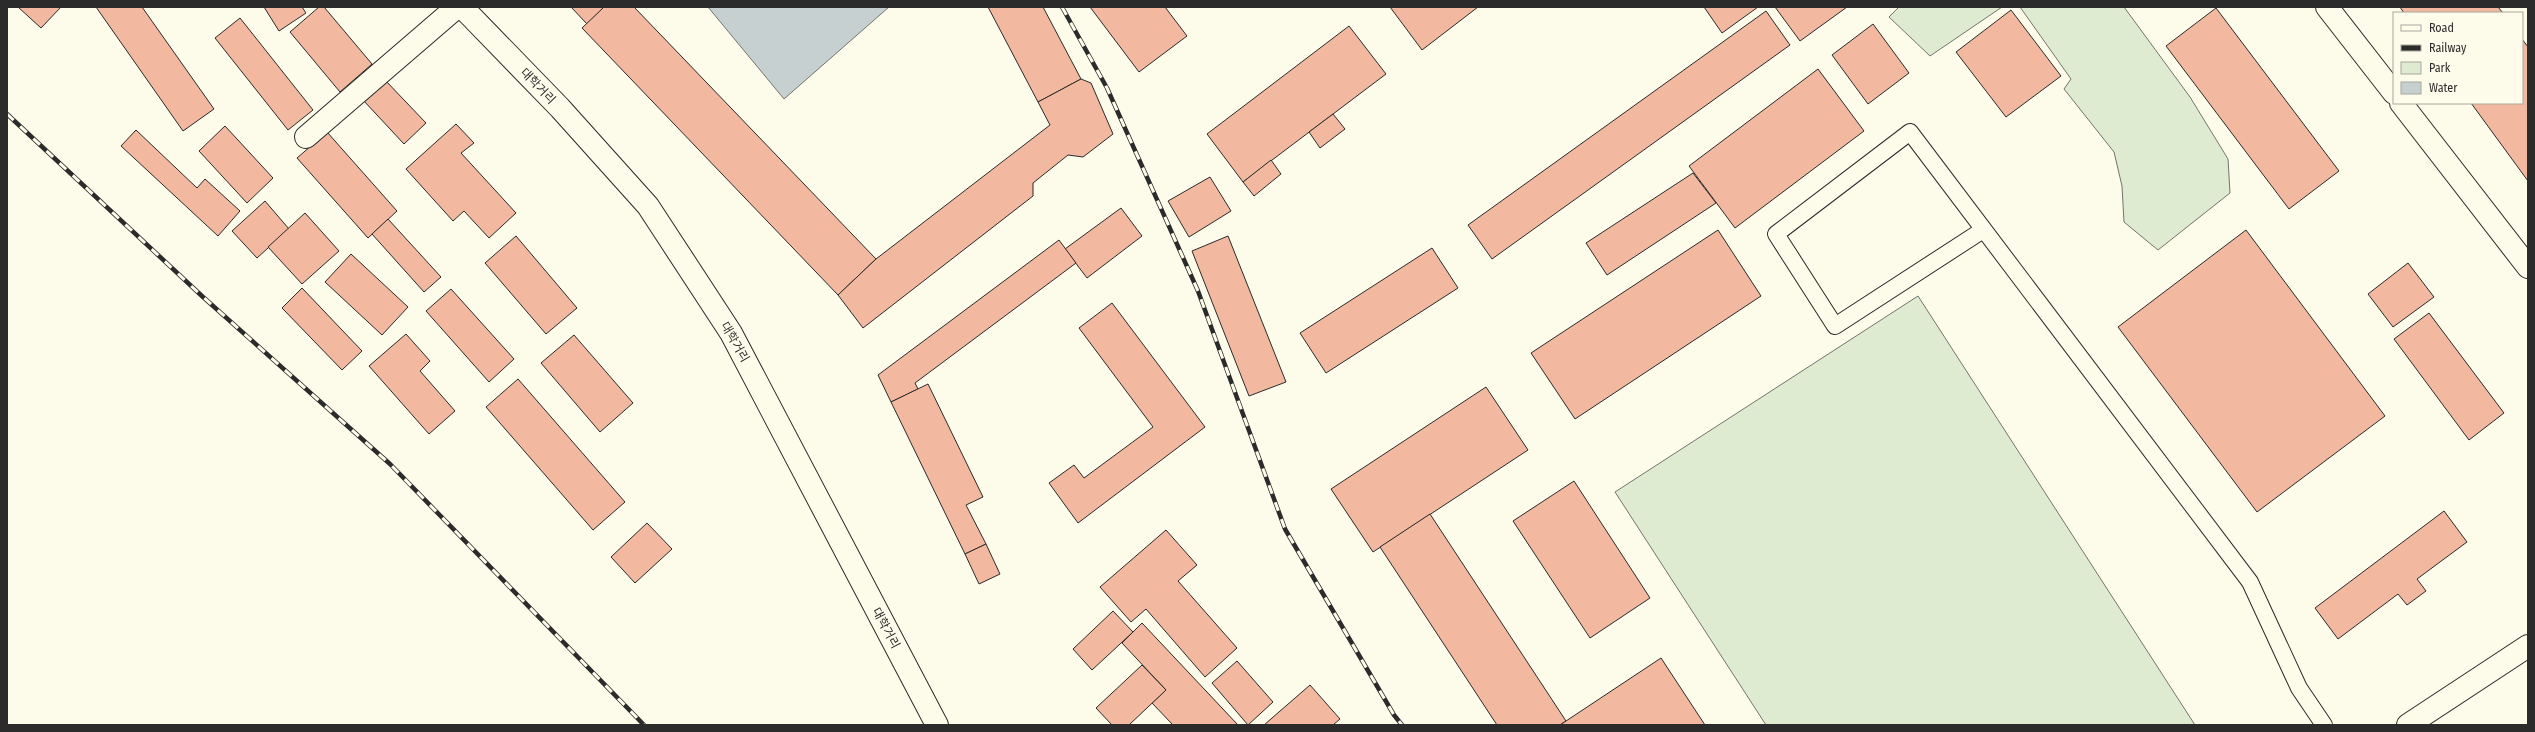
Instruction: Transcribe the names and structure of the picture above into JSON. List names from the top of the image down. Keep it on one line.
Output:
{"streets":{"main road":["대학거리"]},"legend":["Road","Railway","Park","Water"]}
